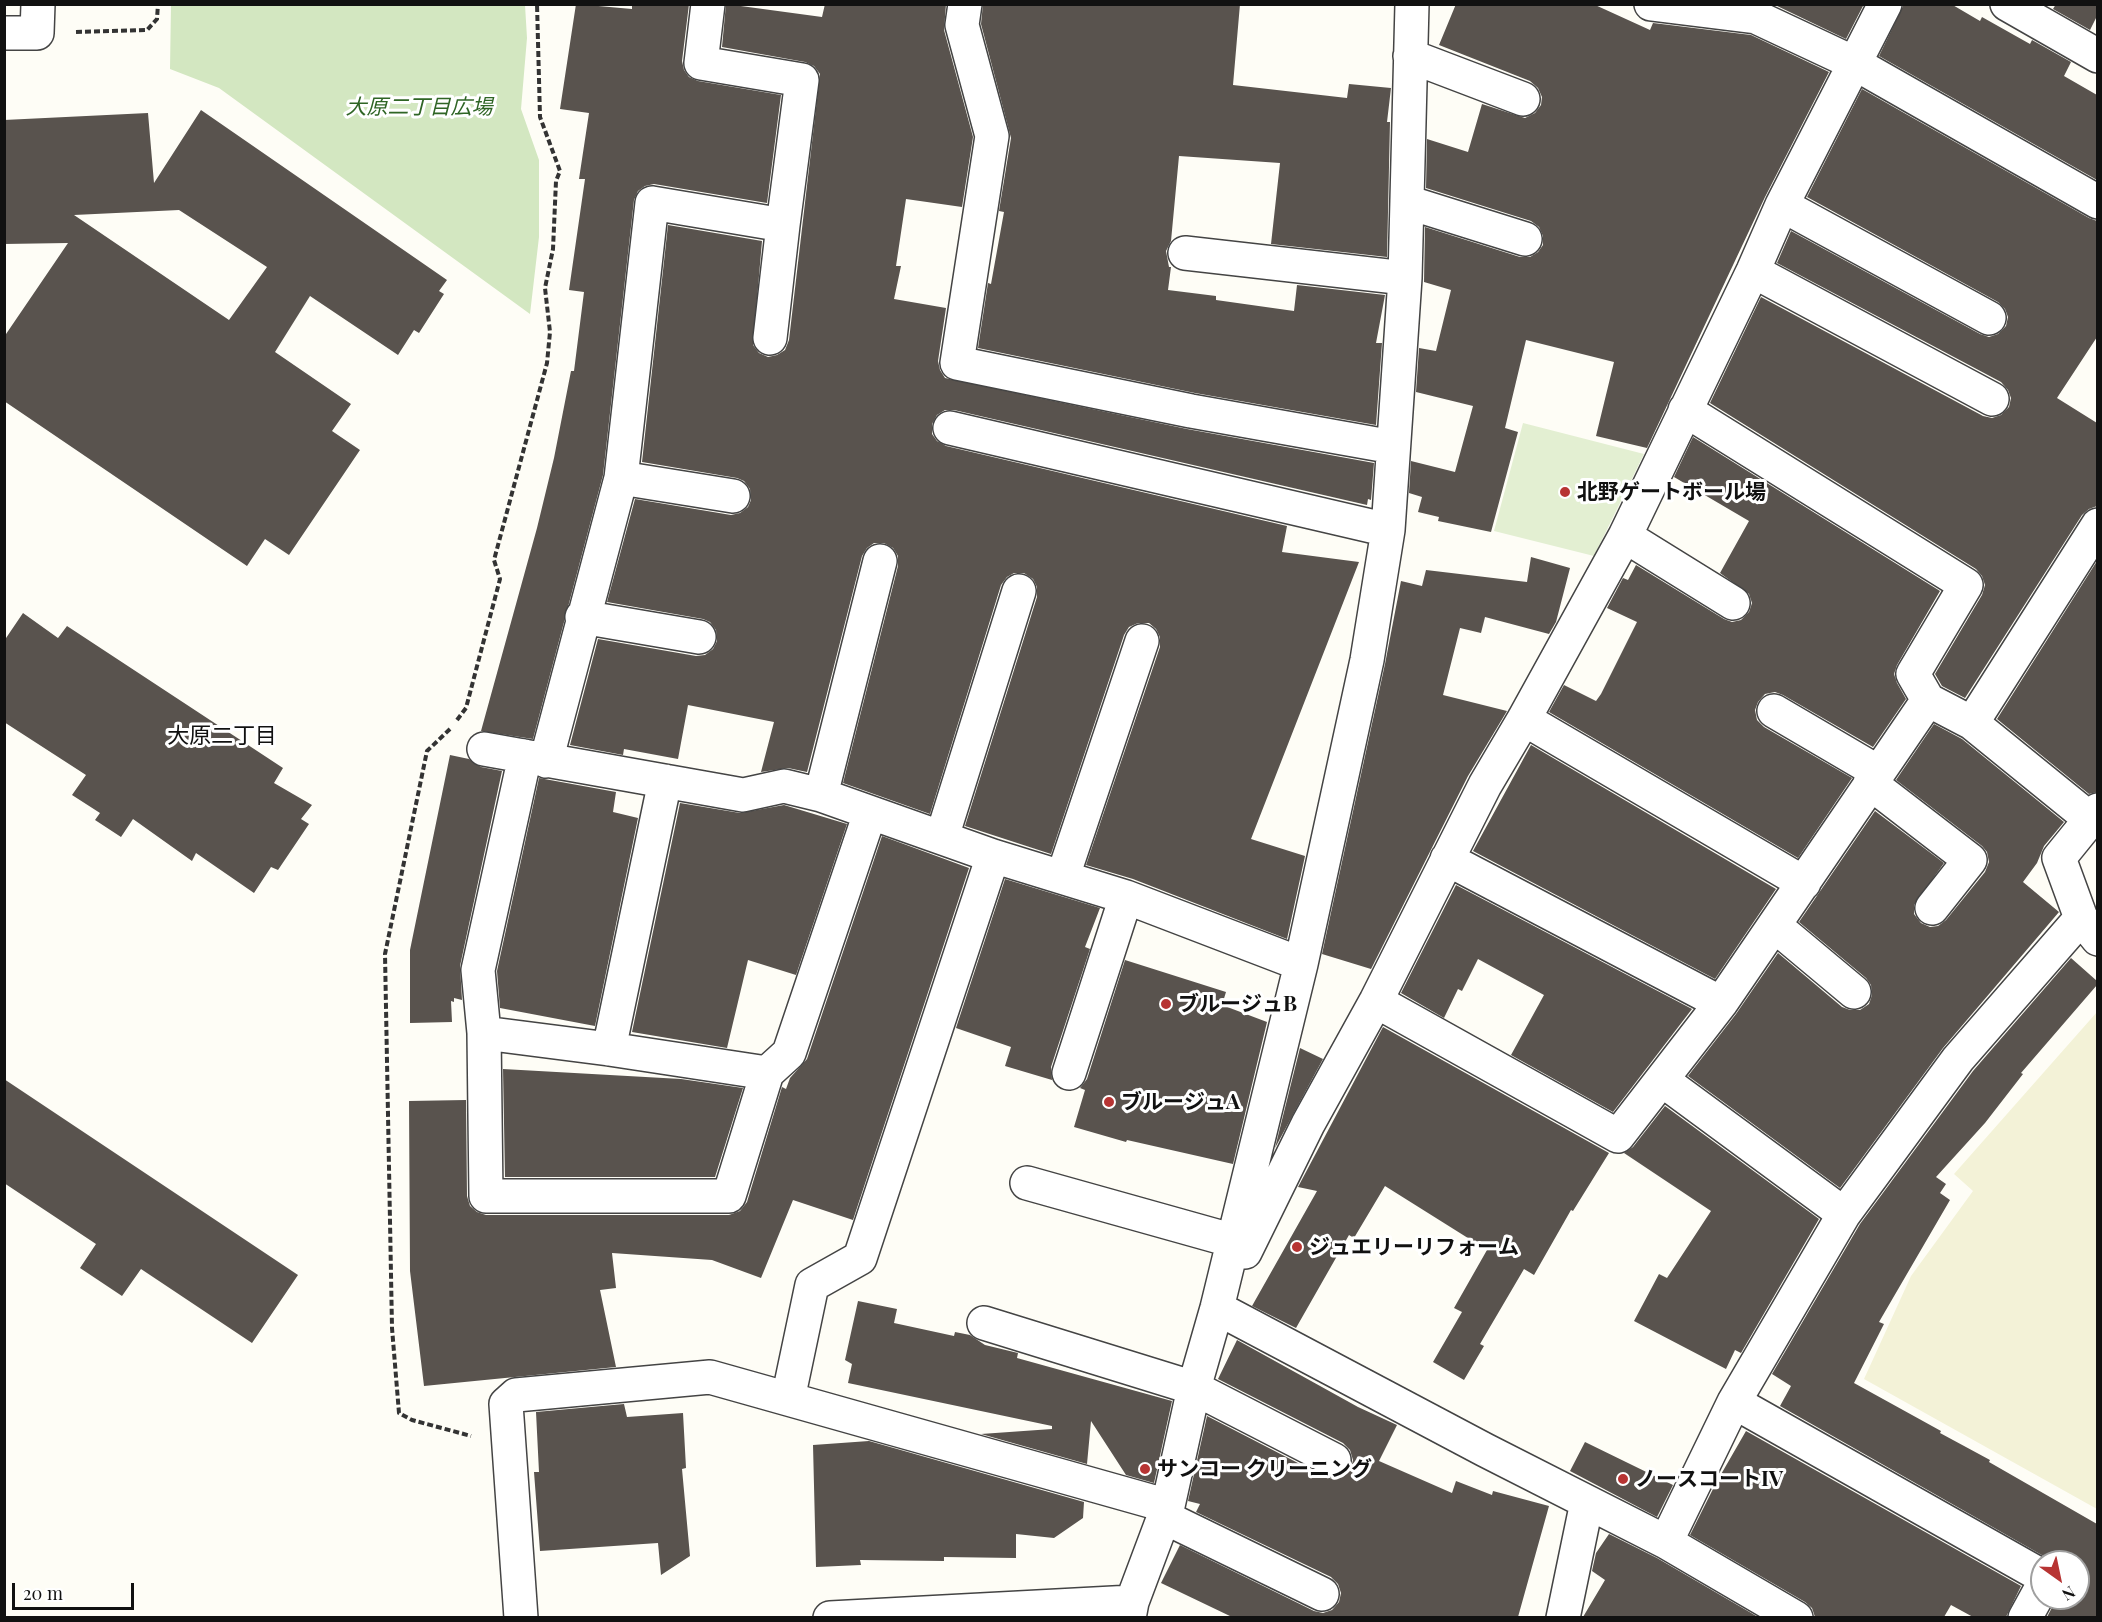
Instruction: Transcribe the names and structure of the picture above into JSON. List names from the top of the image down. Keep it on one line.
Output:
{"districts":["大原二丁目"],"parks":["大原二丁目広場"],"places":["北野ゲートボール場","ブルージュB","ブルージュA","ジュエリーリフォーム","サンコー クリーニング","ノースコートIV"],"scale_bar":"20 m","north":"bottom right"}
